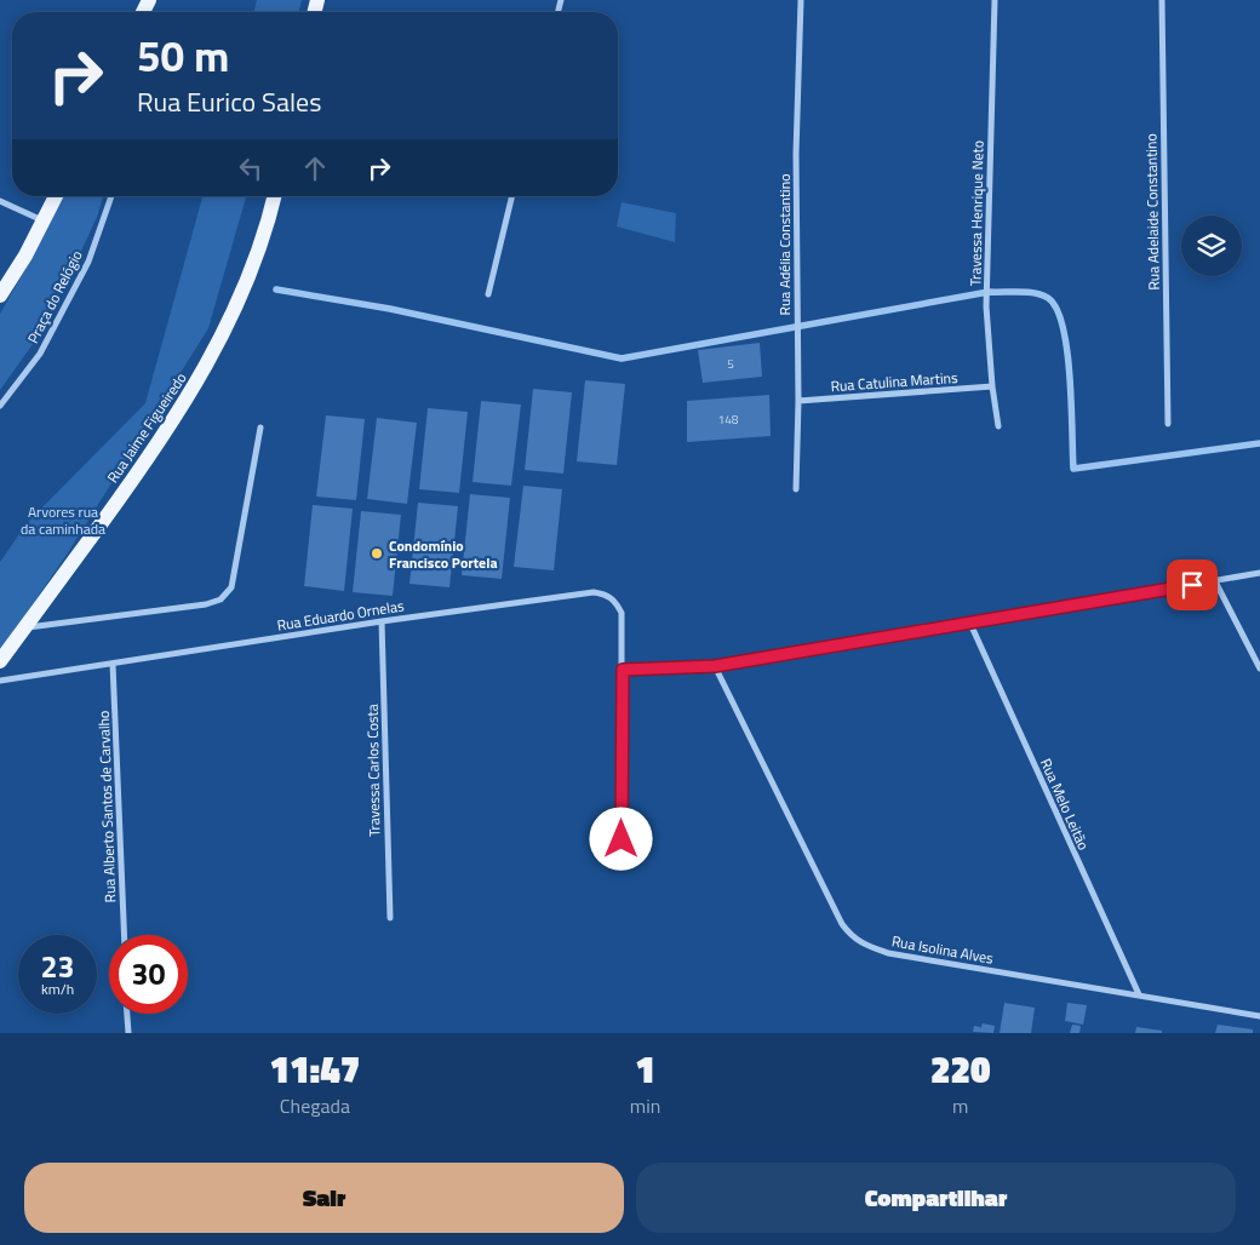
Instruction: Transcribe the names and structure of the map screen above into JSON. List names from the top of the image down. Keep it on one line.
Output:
{"streets":{"main road":["Rua Jaime Figueiredo"],"street":["Rua Adelaide Constantino","Travessa Henrique Neto","Rua Adélia Constantino","Praça do Relógio","Rua Catulina Martins","Rua Eduardo Ornelas","Travessa Carlos Costa","Rua Melo Leitão","Rua Alberto Santos de Carvalho","Rua Isolina Alves"]},"crossings":[["Travessa Henrique Neto","Rua Catulina Martins"],["Rua Adélia Constantino","Rua Catulina Martins"],["Rua Eduardo Ornelas","Travessa Carlos Costa"],["Rua Eduardo Ornelas","Rua Alberto Santos de Carvalho"],["Rua Melo Leitão","Rua Isolina Alves"]],"parks":["Arvores rua da caminhada"],"places":["Condomínio Francisco Portela"],"house_numbers":["5","148"],"page":{"turn":["50 m","Rua Eurico Sales"],"speed":"23 km/h","limit":"30","eta":["11:47","Chegada","1","min","220","m"],"buttons":["Sair","Compartilhar"]}}
